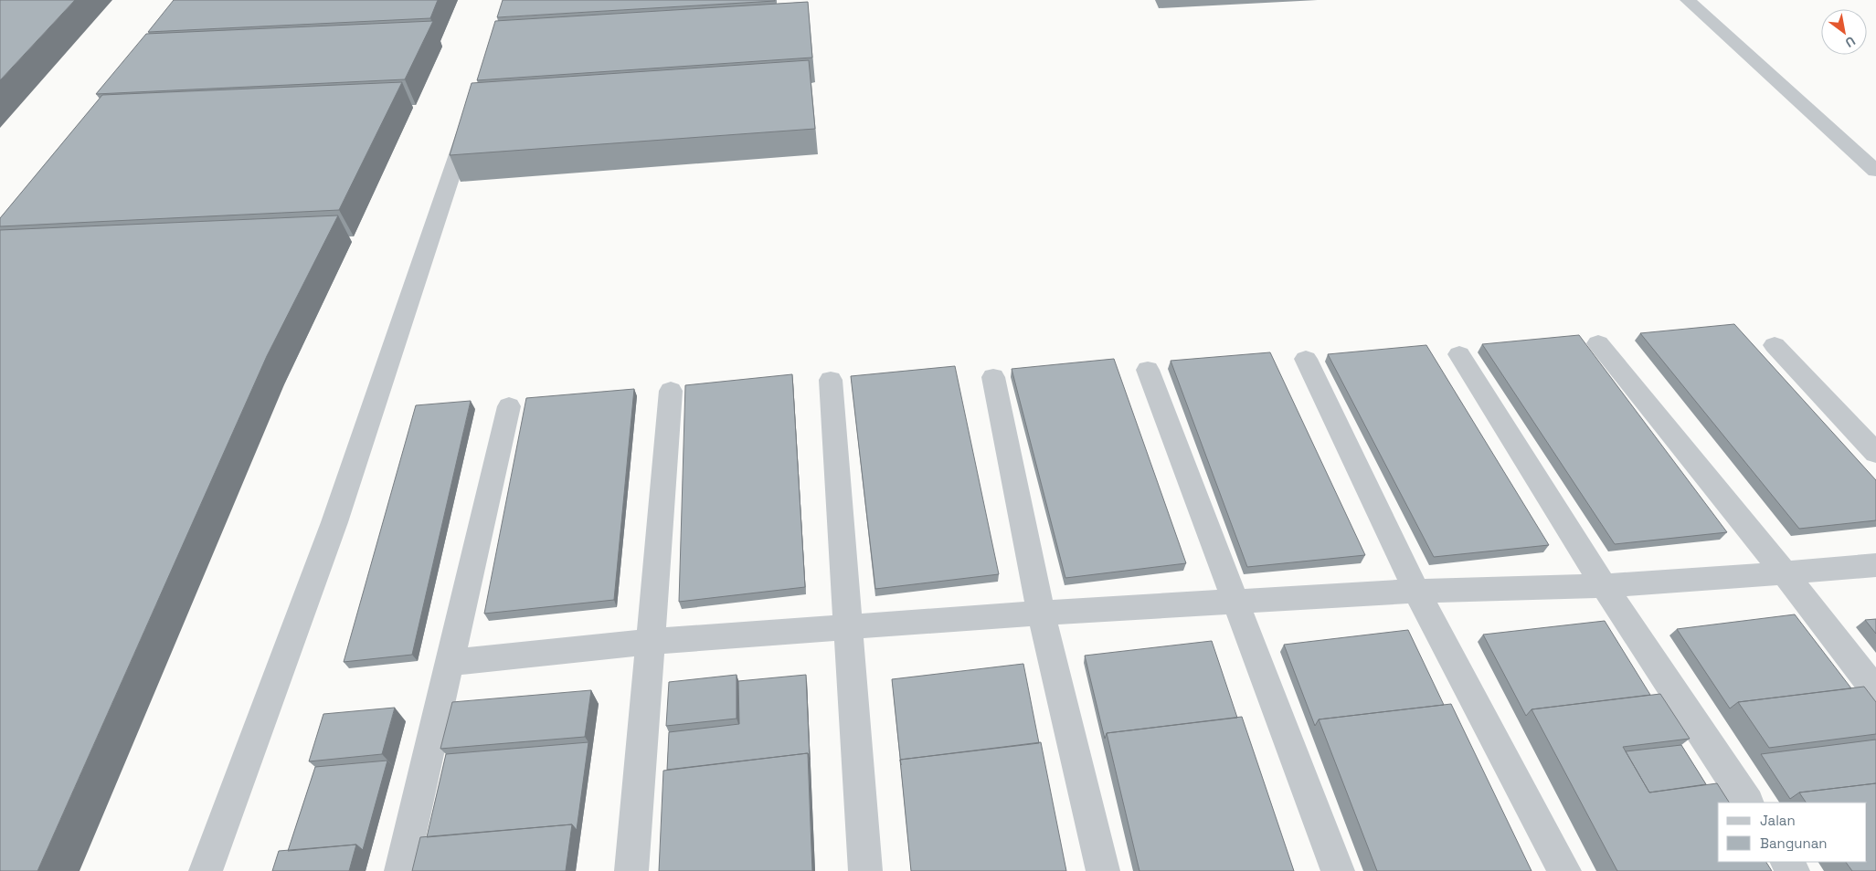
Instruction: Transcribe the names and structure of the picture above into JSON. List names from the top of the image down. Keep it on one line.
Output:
{"legend":["Jalan","Bangunan"],"north":"bottom right"}
